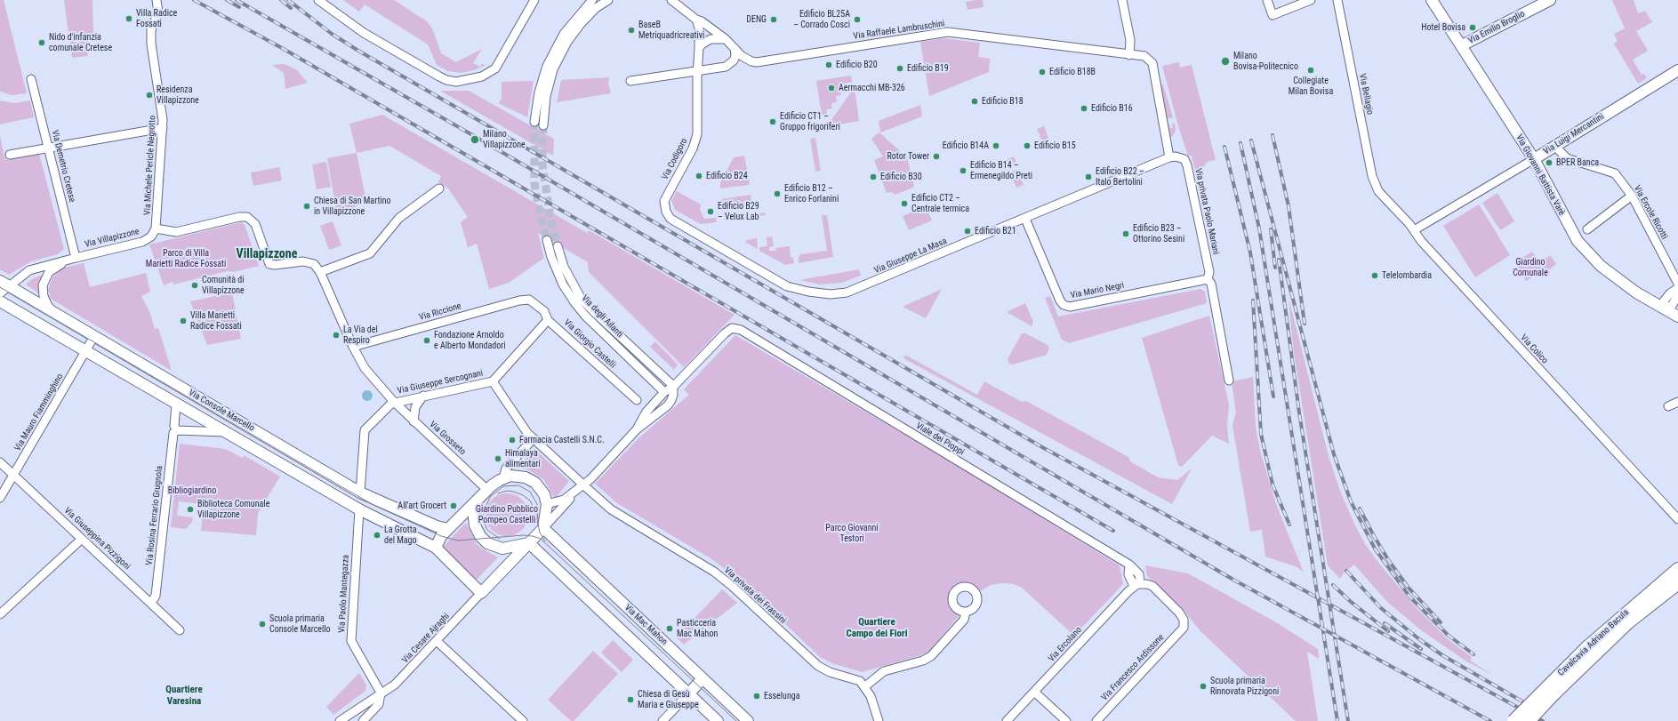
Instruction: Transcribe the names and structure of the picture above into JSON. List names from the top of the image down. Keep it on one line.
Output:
{"streets":{"main road":["Via Emilio Broglio","Via Luigi Mercantini","Via Giovanni Battista Varè","Via Console Marcello","Via Mac Mahon","Cavalcavia Adriano Bacula"],"street":["Via Raffaele Lambruschini","Via Bellagio","Via Codigoro","Via Michele Pericle Negrotto","Via Demetrio Cretese","Via privata Paolo Mariani","Via Ercole Ricotti","Via Villapizzone","Via Giuseppe La Masa","Via Mario Negri","Via Riccione","Via degli Ailanti","Via Giorgio Castelli","Via Colico","Via Giuseppe Sercognani","Via Mauro Fiamminghino","Via Grosseto","Viale dei Pioppi","Via Rosina Ferrario Grugnola","Via Giuseppina Pizzigoni","Via Paolo Mantegazza","Via privata dei Frassini","Via Cesare Ajraghi","Via Ercolano","Via Francesco Ardissone"]},"crossings":[["Via Emilio Broglio","Via Giovanni Battista Varè"],["Via Raffaele Lambruschini","Via Codigoro"],["Via Bellagio","Via Colico"],["Via Luigi Mercantini","Via Giovanni Battista Varè"],["Via Luigi Mercantini","Via Ercole Ricotti"],["Via Luigi Mercantini","Via Colico"],["Via Codigoro","Via Giuseppe La Masa"],["Via Michele Pericle Negrotto","Via Villapizzone"],["Via Demetrio Cretese","Via Villapizzone"],["Via privata Paolo Mariani","Via Giuseppe La Masa"],["Via privata Paolo Mariani","Via Mario Negri"],["Via Villapizzone","Via Console Marcello"],["Via Giuseppe La Masa","Via Mario Negri"],["Via Riccione","Via Giorgio Castelli"],["Via degli Ailanti","Viale dei Pioppi"],["Via Giorgio Castelli","Via Giuseppe Sercognani"],["Via Giuseppe Sercognani","Via Grosseto"],["Via Giuseppe Sercognani","Via privata dei Frassini"],["Via Console Marcello","Via Mauro Fiamminghino"],["Via Console Marcello","Via Rosina Ferrario Grugnola"],["Via Console Marcello","Via Paolo Mantegazza"],["Via Console Marcello","Via Cesare Ajraghi"],["Via Mauro Fiamminghino","Via Giuseppina Pizzigoni"],["Via Grosseto","Via Mac Mahon"],["Viale dei Pioppi","Via Ercolano"],["Viale dei Pioppi","Via Francesco Ardissone"],["Via Rosina Ferrario Grugnola","Via Giuseppina Pizzigoni"],["Via Paolo Mantegazza","Via Cesare Ajraghi"],["Via Ercolano","Via Francesco Ardissone"]],"districts":["Villapizzone","Quartiere Campo dei Fiori","Quartiere Varesina"],"parks":["Parco di Villa Marietti Radice Fossati","Giardino Comunale","Bibliogiardino","Giardino Pubblico Pompeo Castelli","Parco Giovanni Testori"],"places":["Villa Radice Fossati","DENG","Edificio BL25A – Corrado Cosci","Hotel Bovisa","BaseB Metriquadricreativi","Nido d'infanzia comunale Cretese","Milano Bovisa-Politecnico","Edificio B20","Edificio B19","Collegiate Milan Bovisa","Edificio B18B","Aermacchi MB-326","Residenza Villapizzone","Edificio B18","Edificio B16","Edificio CT1 – Gruppo frigoriferi","Milano Villapizzone","Edificio B14A","Edificio B15","Rotor Tower","BPER Banca","Edificio B14 – Ermenegildo Preti","Edificio B24","Edificio B30","Edificio B22 – Italo Bertolini","Edificio B12 – Enrico Forlanini","Edificio CT2 – Centrale termica","Chiesa di San Martino in Villapizzone","Edificio B29 – Velux Lab","Edificio B21","Edificio B23 – Ottorino Sesini","Telelombardia","Comunità di Villapizzone","Villa Marietti Radice Fossati","La Via del Respiro","Fondazione Arnoldo e Alberto Mondadori","Farmacia Castelli S.N.C.","Himalaya alimentari","All'art Grocert","Biblioteca Comunale Villapizzone","La Grotta del Mago","Scuola primaria Console Marcello","Pasticceria Mac Mahon","Scuola primaria Rinnovata Pizzigoni","Esselunga","Chiesa di Gesù Maria e Giuseppe"]}
